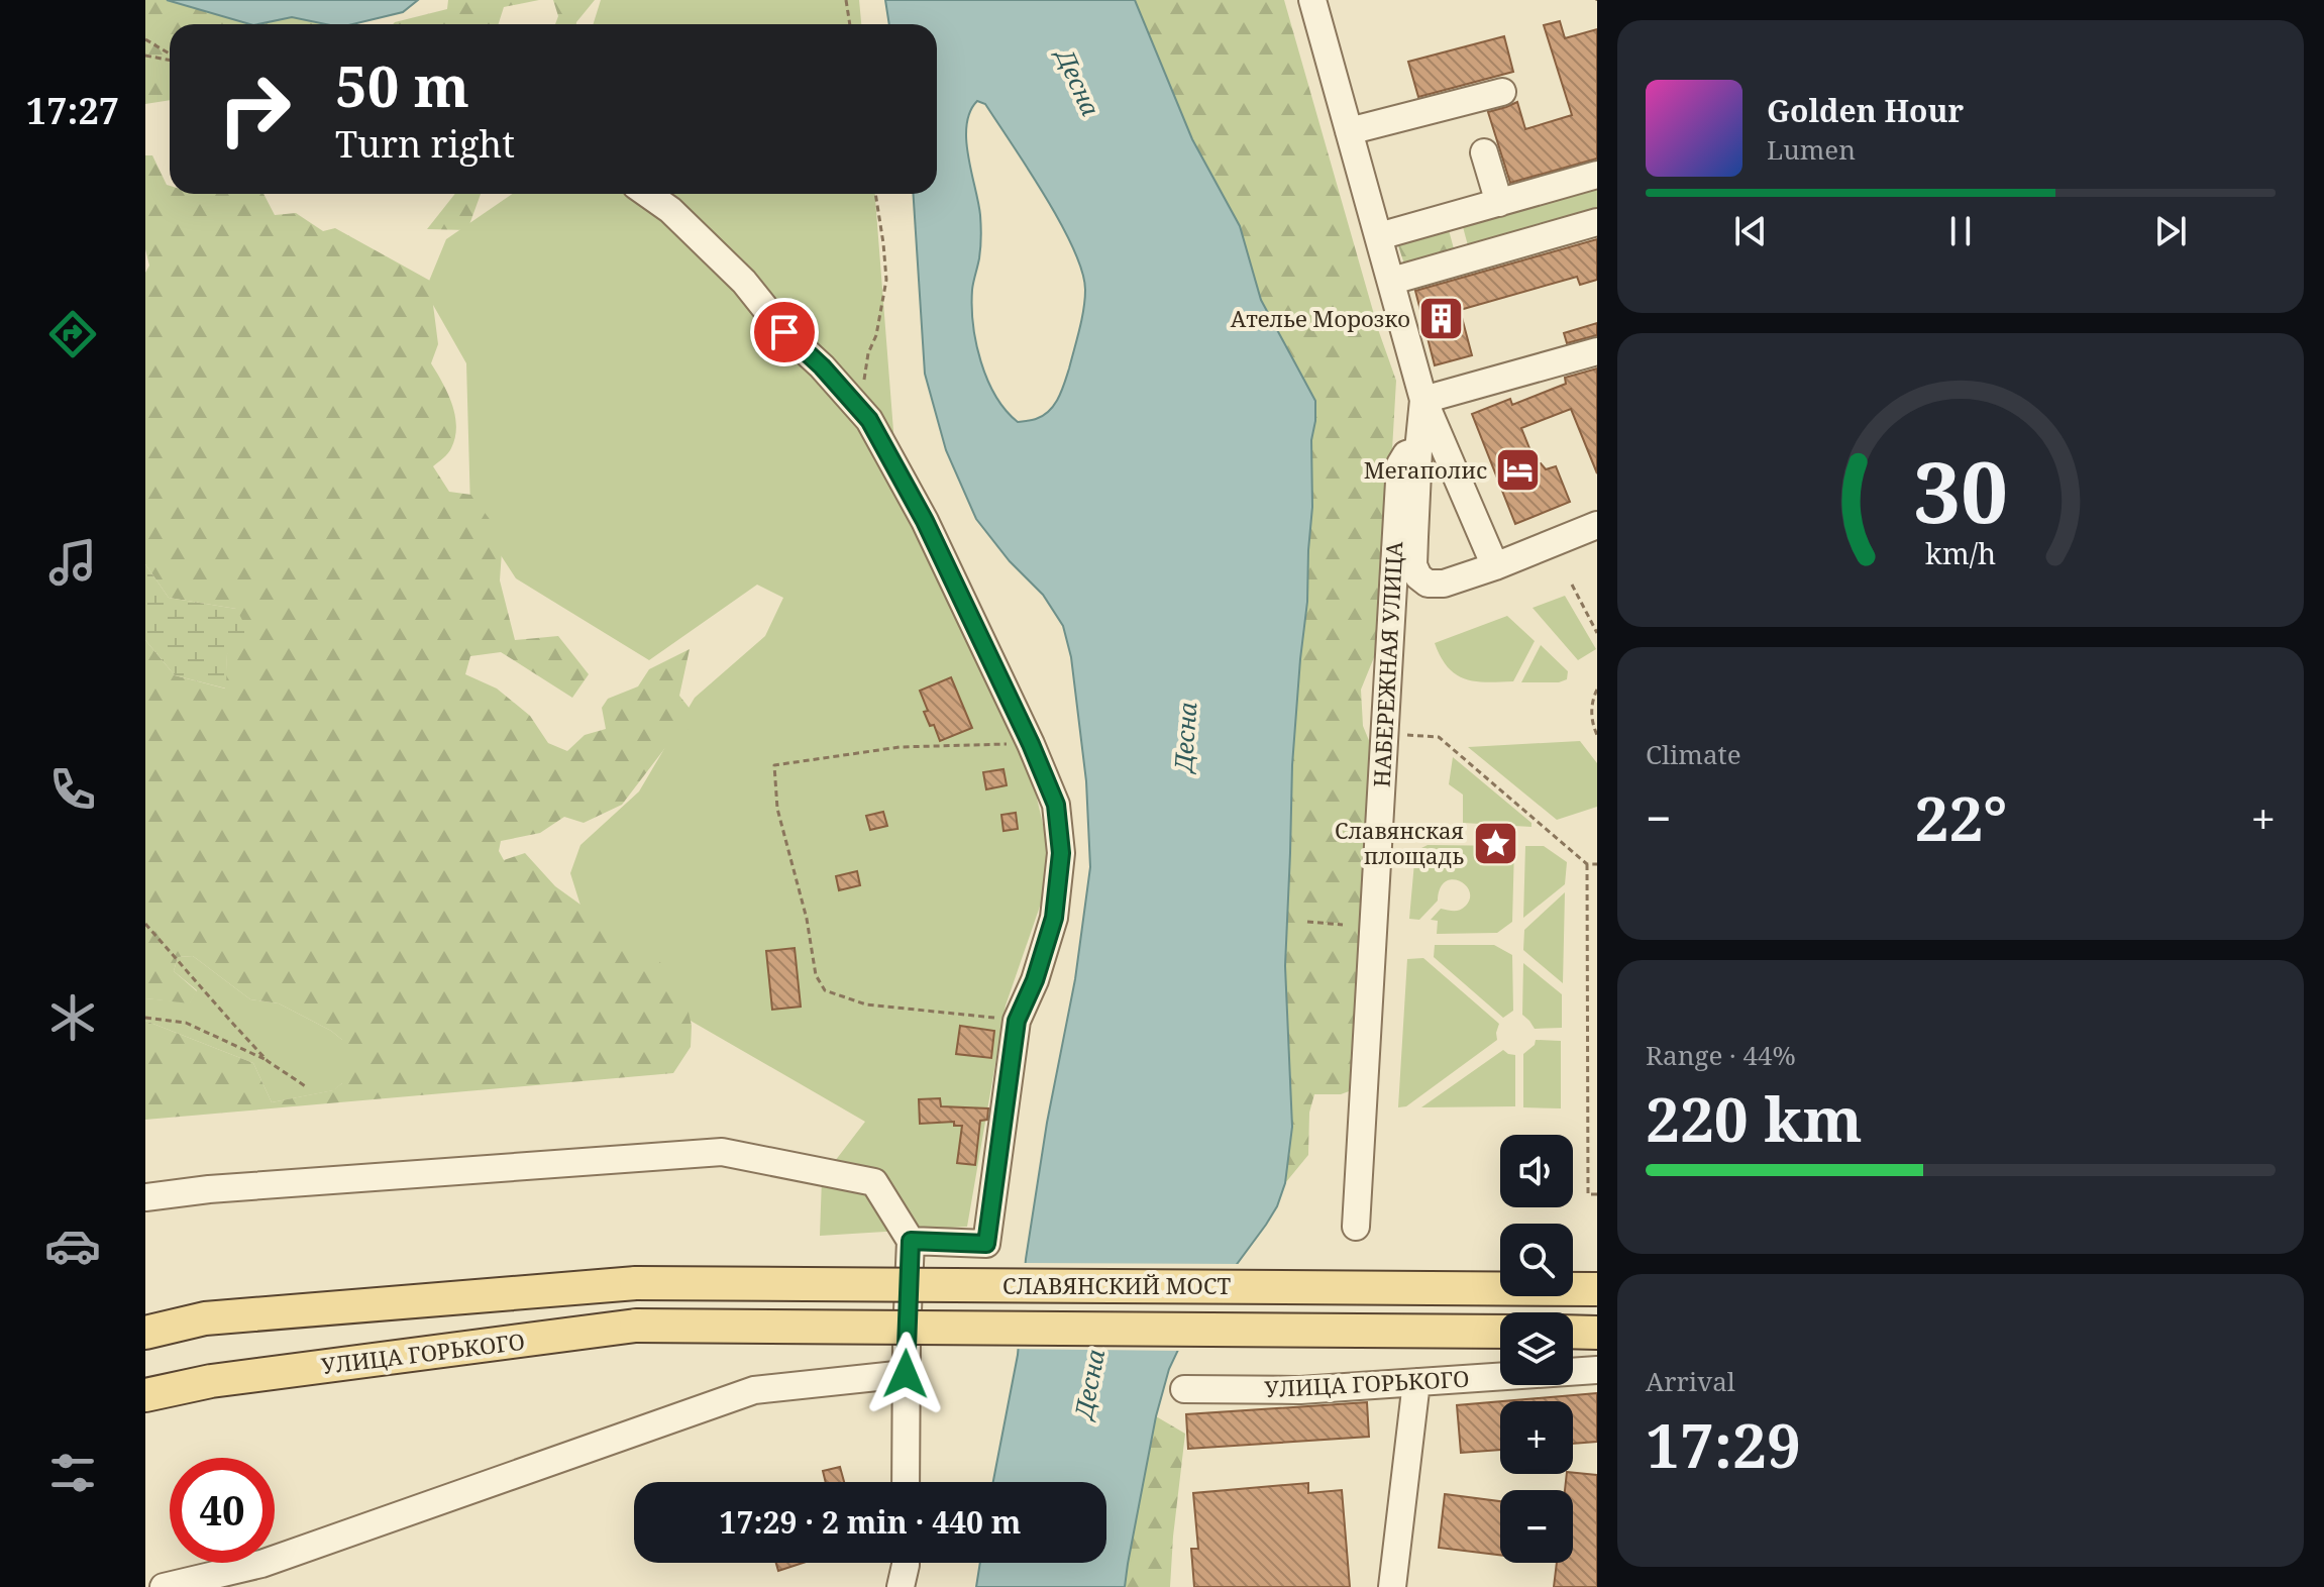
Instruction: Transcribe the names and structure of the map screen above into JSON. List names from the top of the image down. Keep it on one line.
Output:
{"streets":{"main road":["СЛАВЯНСКИЙ МОСТ","УЛИЦА ГОРЬКОГО"],"street":["НАБЕРЕЖНАЯ УЛИЦА"]},"crossings":[["СЛАВЯНСКИЙ МОСТ","УЛИЦА ГОРЬКОГО"]],"water":["Десна"],"places":{"building":["Ателье Морозко"],"hotel":["Мегаполис"],"place":["Славянская площадь"]},"page":{"tabs":"17:27","turn":["50 m","Turn right"],"song":["Golden Hour","Lumen"],"tile":["Climate",["Range · 44%","220 km"],["Arrival","17:29"]],"heat":["−","22°","+"],"map_buttons":["+","−"],"limit":"40","trip":"17:29 · 2 min · 440 m","gauge":["30","km/h"]}}
